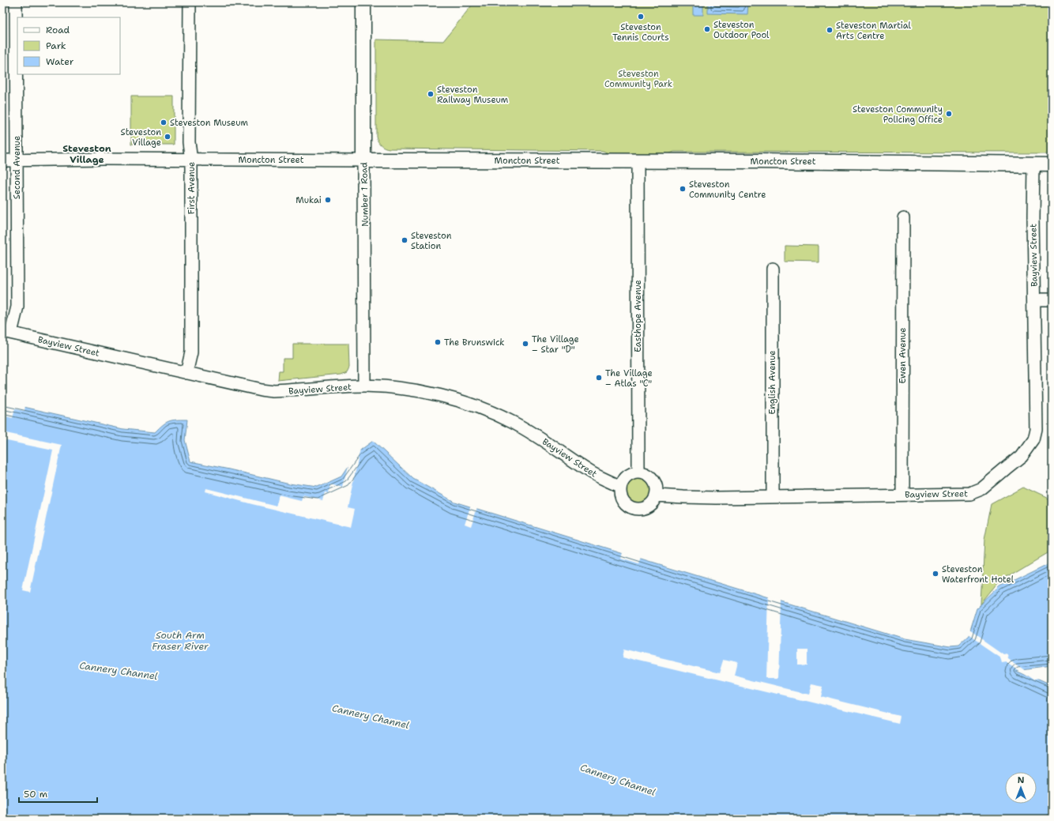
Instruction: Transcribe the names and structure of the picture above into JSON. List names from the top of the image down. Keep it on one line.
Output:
{"streets":{"street":["Moncton Street","Second Avenue","First Avenue","Number 1 Road","Bayview Street","Easthope Avenue","Ewen Avenue","English Avenue"]},"crossings":[["Moncton Street","Second Avenue"],["Moncton Street","First Avenue"],["Moncton Street","Number 1 Road"],["Moncton Street","Bayview Street"],["Moncton Street","Easthope Avenue"],["Second Avenue","Bayview Street"],["First Avenue","Bayview Street"],["Number 1 Road","Bayview Street"],["Bayview Street","Easthope Avenue"],["Bayview Street","Ewen Avenue"],["Bayview Street","English Avenue"]],"districts":["Steveston Village"],"water":["South Arm Fraser River","Cannery Channel"],"parks":["Steveston Community Park"],"places":["Steveston Tennis Courts","Steveston Outdoor Pool","Steveston Martial Arts Centre","Steveston Railway Museum","Steveston Community Policing Office","Steveston Museum","Steveston Village","Steveston Community Centre","Mukai","Steveston Station","The Brunswick","The Village – Star \"D\"","The Village – Atlas \"C\"","Steveston Waterfront Hotel"],"legend":["Road","Park","Water"],"scale_bar":"50 m","north":"top"}
